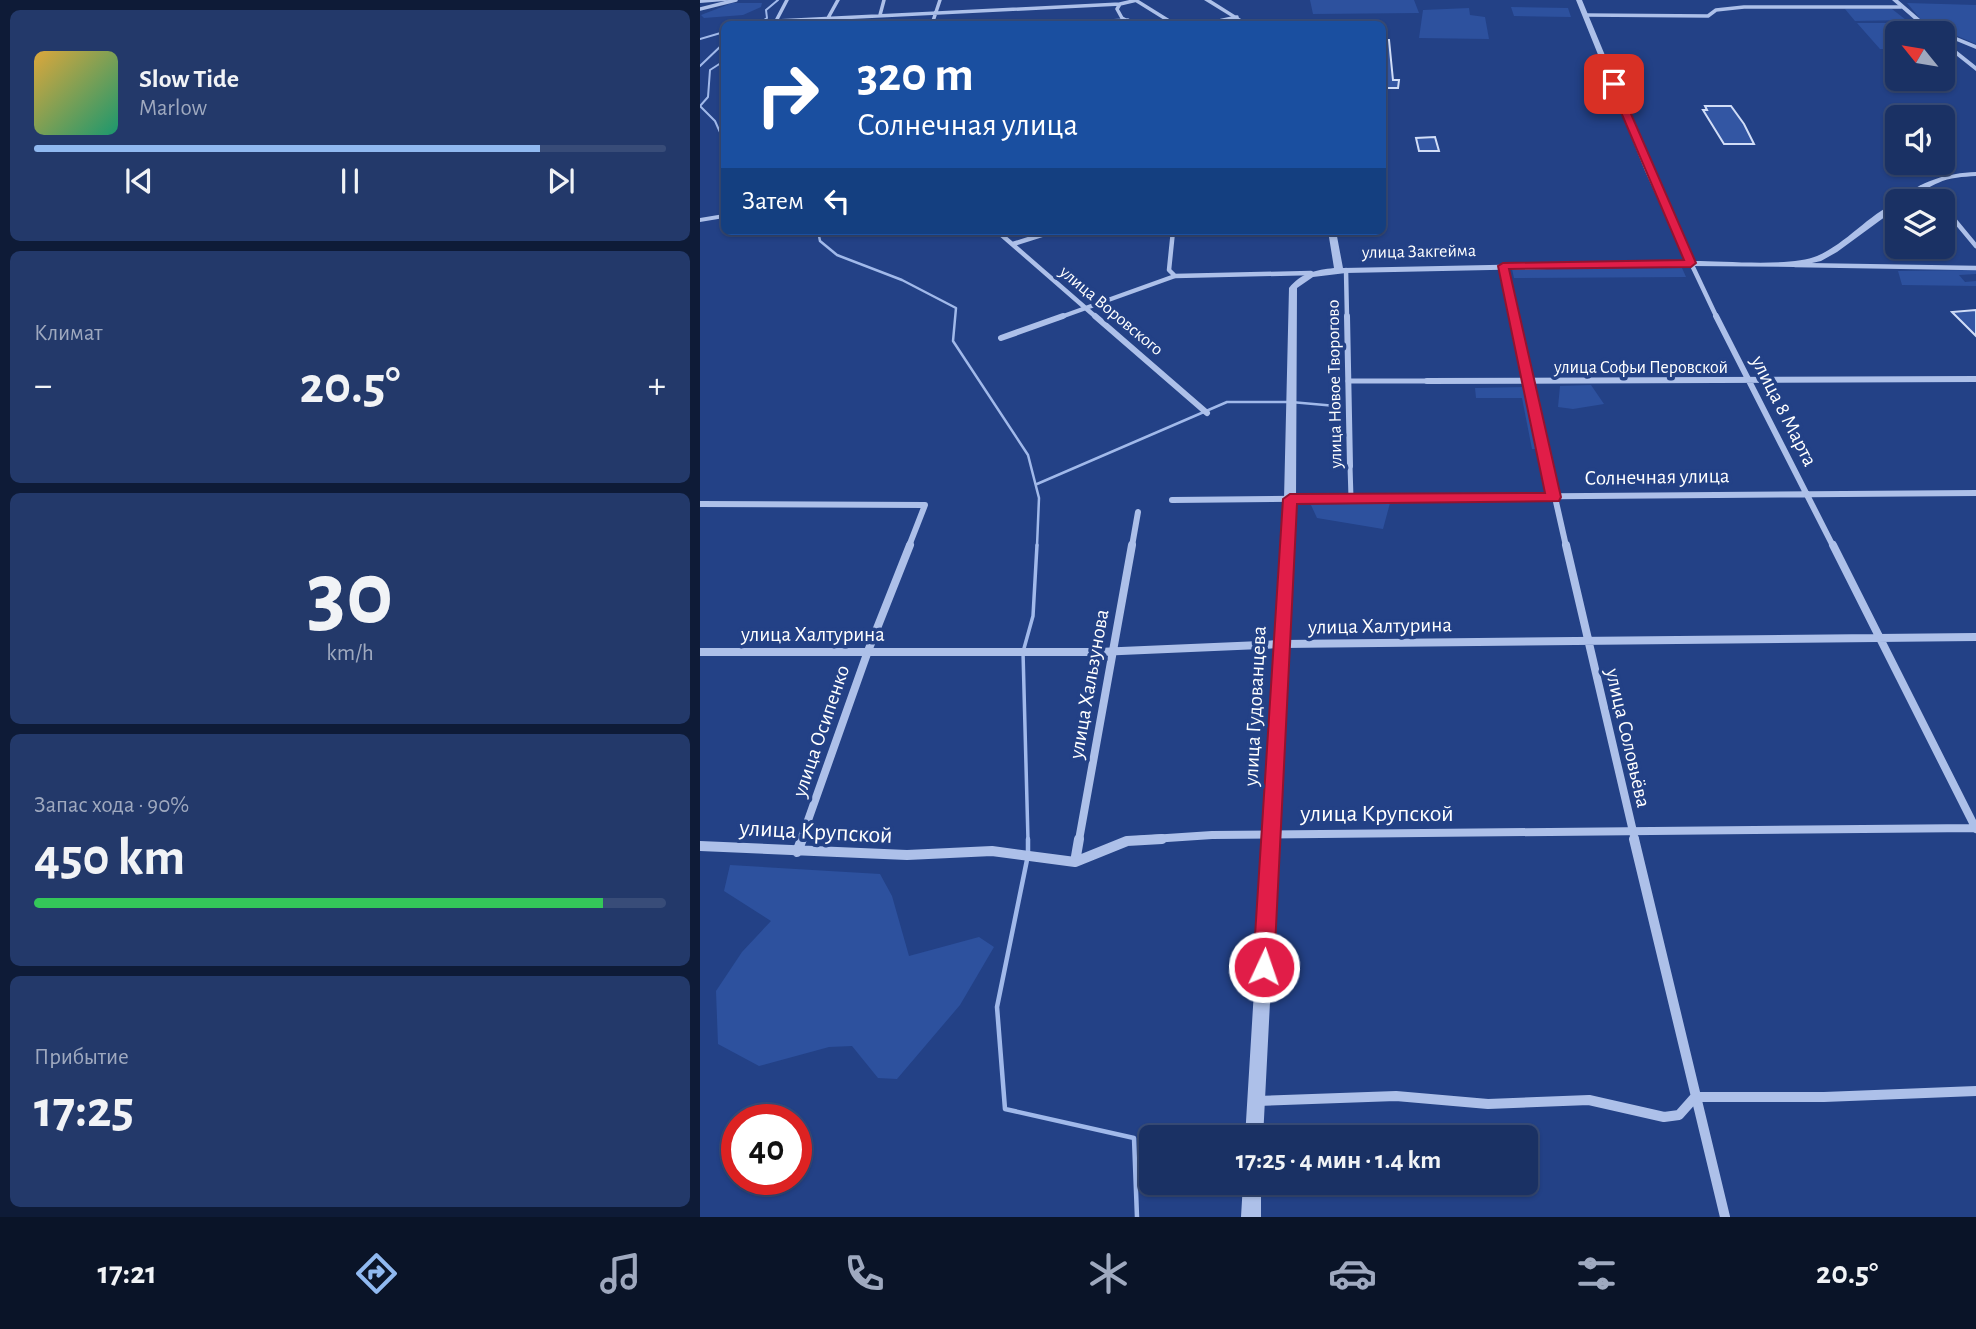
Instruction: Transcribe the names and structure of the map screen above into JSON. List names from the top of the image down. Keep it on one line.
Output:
{"streets":{"street":["улица Закгейма","улица Воровского","улица Софьи Перовской","улица Новое Творогово","улица 8 Марта","Солнечная улица","улица Халтурина","улица Хальзунова","улица Гудованцева","улица Осипенко","улица Соловьёва","улица Крупской"]},"crossings":[["улица Закгейма","улица Новое Творогово"],["улица Закгейма","улица 8 Марта"],["улица Закгейма","улица Гудованцева"],["улица Закгейма","улица Соловьёва"],["улица Софьи Перовской","улица Новое Творогово"],["улица Софьи Перовской","улица 8 Марта"],["улица Софьи Перовской","улица Соловьёва"],["улица Новое Творогово","Солнечная улица"],["улица 8 Марта","Солнечная улица"],["улица 8 Марта","улица Халтурина"],["улица 8 Марта","улица Крупской"],["Солнечная улица","улица Гудованцева"],["Солнечная улица","улица Соловьёва"],["улица Халтурина","улица Хальзунова"],["улица Халтурина","улица Гудованцева"],["улица Халтурина","улица Осипенко"],["улица Халтурина","улица Соловьёва"],["улица Хальзунова","улица Крупской"],["улица Гудованцева","улица Крупской"],["улица Осипенко","улица Крупской"],["улица Соловьёва","улица Крупской"]],"north":"top left","page":{"turn":["320 m","Солнечная улица"],"song":["Slow Tide","Marlow"],"then":"Затем","tile":["Климат",["30","km/h"],["Запас хода · 90%","450 km"],["Прибытие","17:25"]],"heat":["−","20.5°","+"],"limit":"40","trip":"17:25 · 4 мин · 1.4 km","tabs":["17:21","20.5°"]}}
